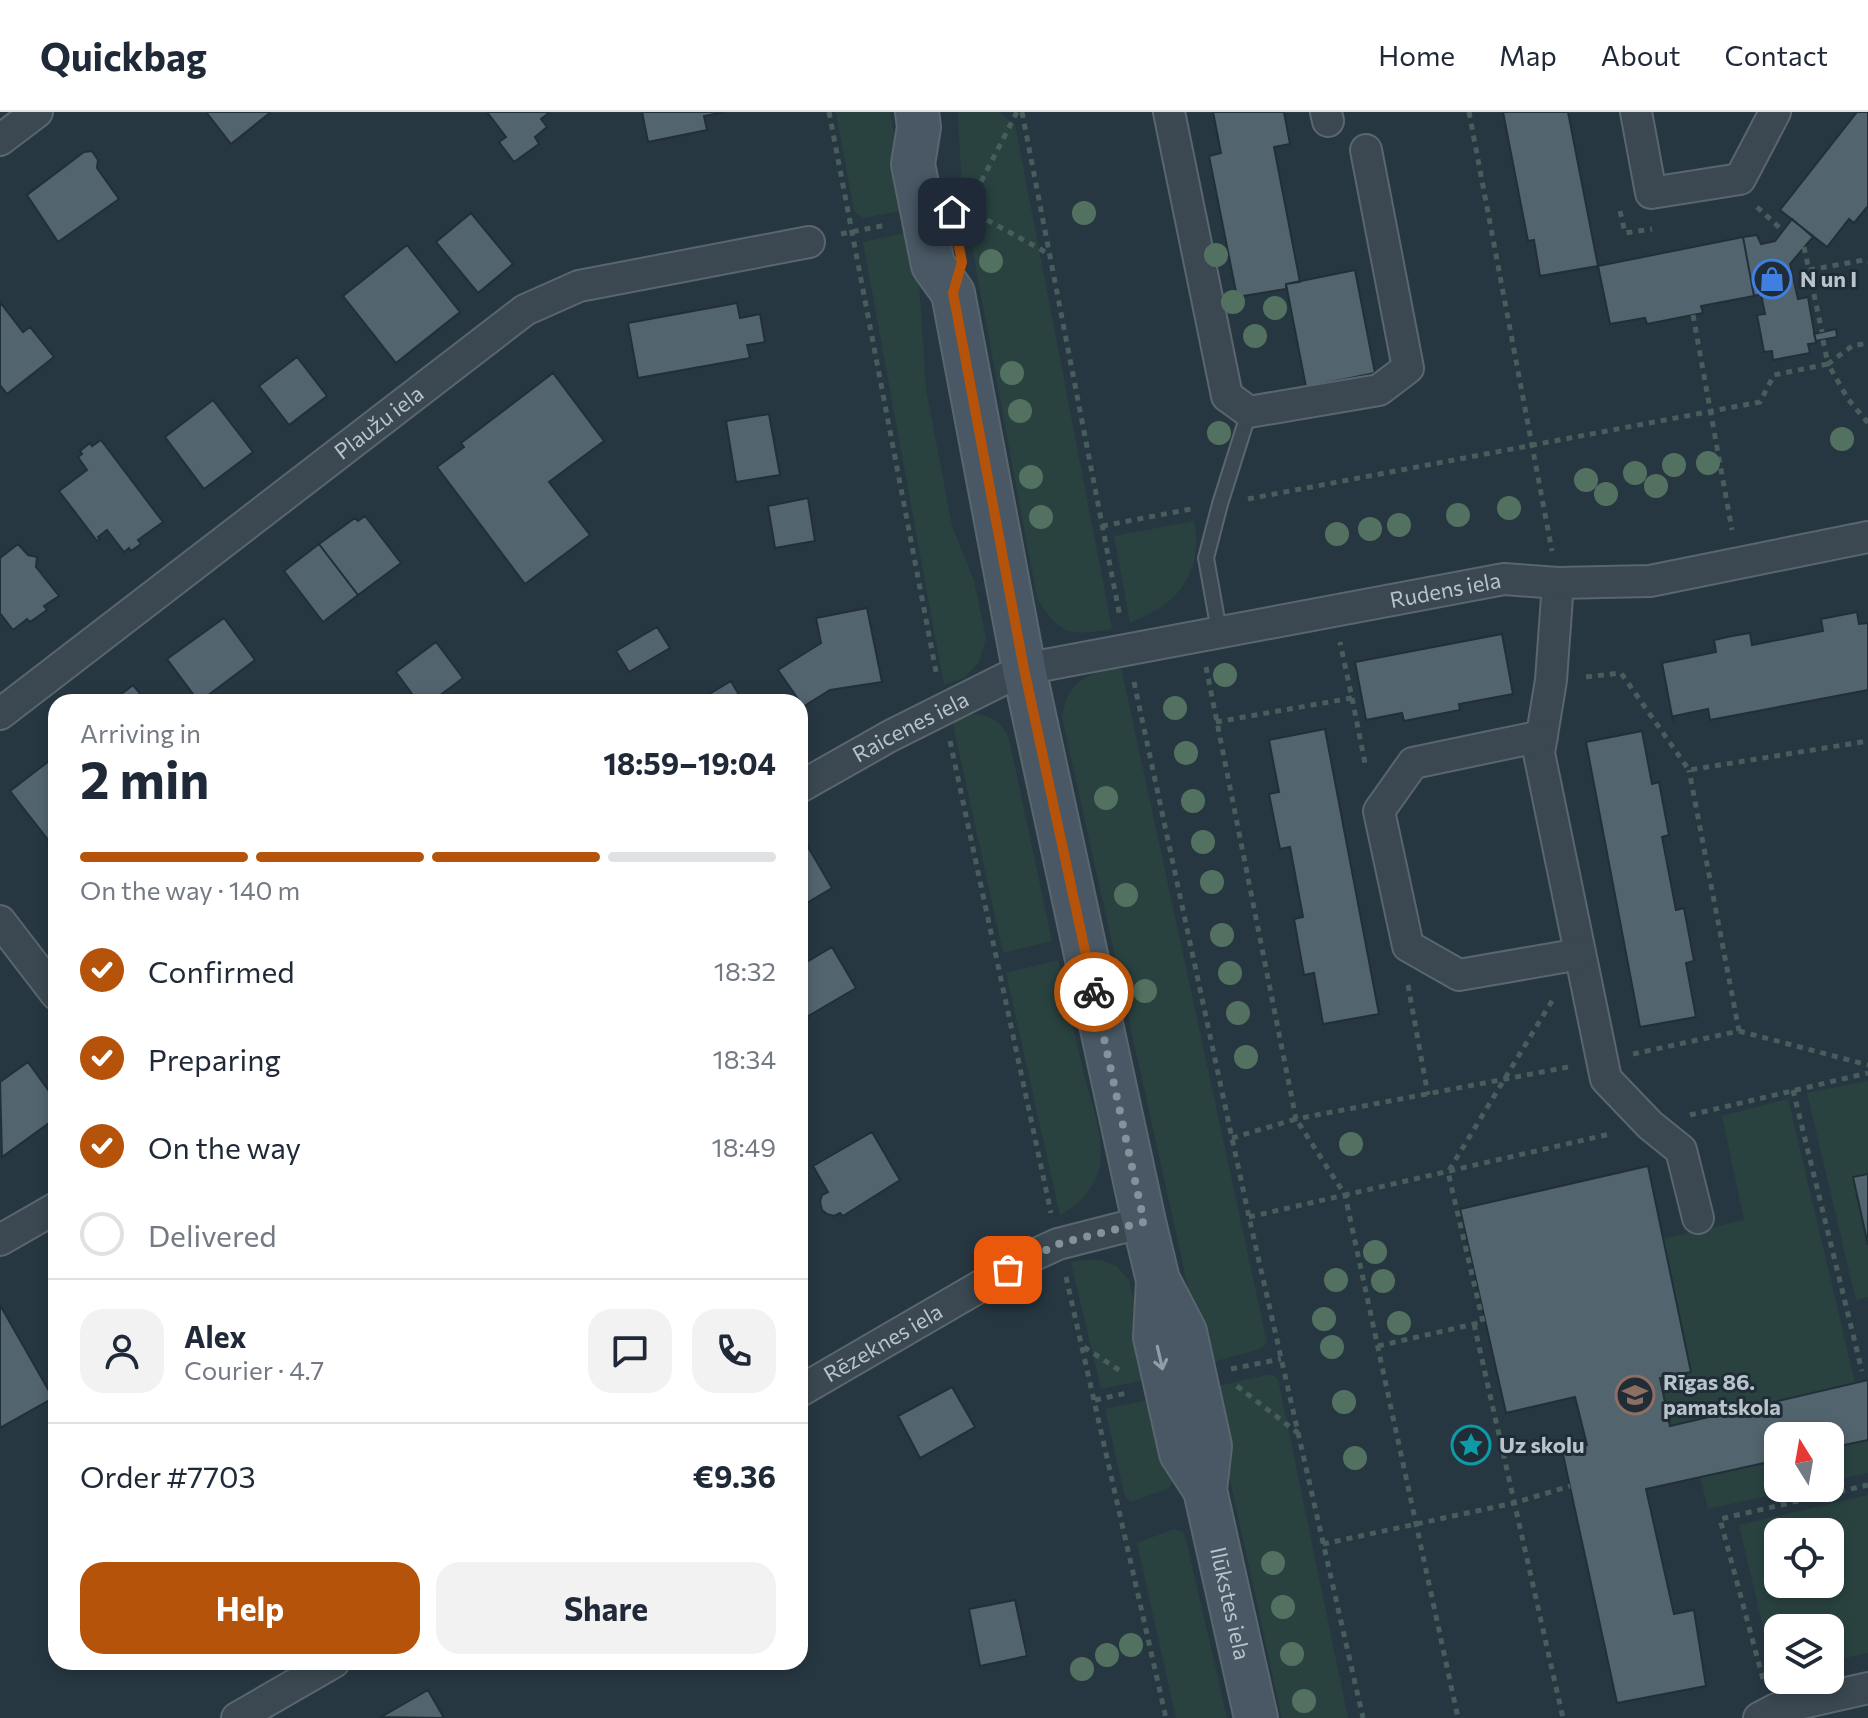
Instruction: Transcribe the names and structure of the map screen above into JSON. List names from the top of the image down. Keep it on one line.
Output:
{"streets":{"street":["Plaužu iela","Rudens iela","Raicenes iela","Rēzeknes iela","Ilūkstes iela"]},"crossings":[["Rudens iela","Raicenes iela"],["Rudens iela","Ilūkstes iela"],["Raicenes iela","Ilūkstes iela"],["Rēzeknes iela","Ilūkstes iela"]],"places":{"shop":["N un I"],"school or university":["Rīgas 86. pamatskola"],"place":["Uz skolu"]},"north":"top","page":{"header":"Quickbag","nav":["Home","Map","About","Contact"],"heading":["2 min","Arriving in","18:59–19:04"],"panel":["Alex","Courier · 4.7","Order #7703","€9.36"],"bar":"On the way · 140 m","list":[["Confirmed","18:32"],["Preparing","18:34"],["On the way","18:49"],"Delivered"],"buttons":["Help","Share"]}}
